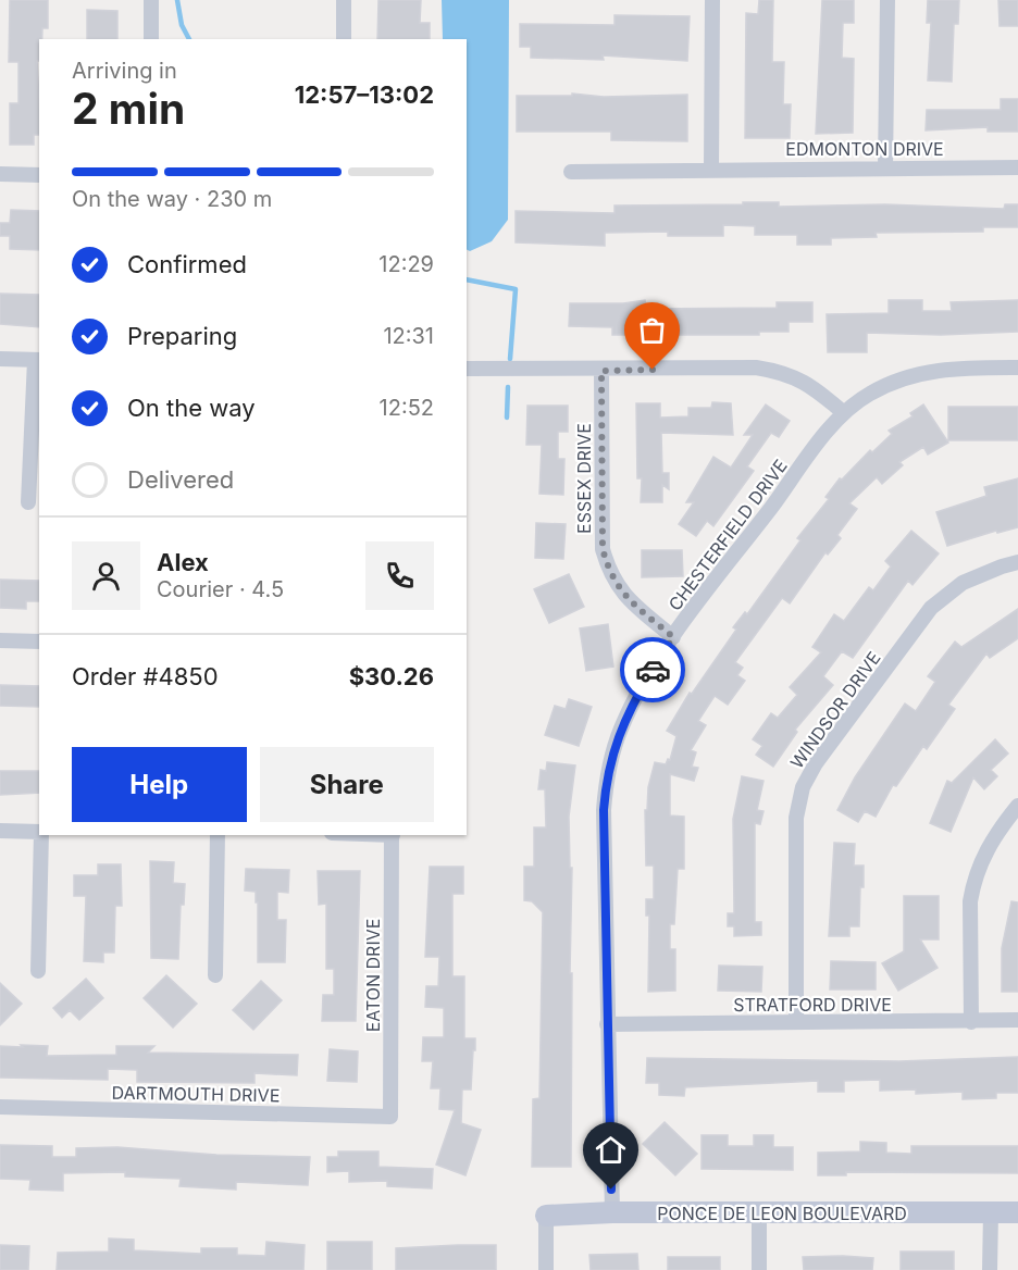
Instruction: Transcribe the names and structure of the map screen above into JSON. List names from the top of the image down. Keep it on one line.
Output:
{"streets":{"street":["EDMONTON DRIVE","ESSEX DRIVE","CHESTERFIELD DRIVE","WINDSOR DRIVE","EATON DRIVE","STRATFORD DRIVE","DARTMOUTH DRIVE","PONCE DE LEON BOULEVARD"]},"crossings":[["ESSEX DRIVE","CHESTERFIELD DRIVE"],["CHESTERFIELD DRIVE","STRATFORD DRIVE"],["CHESTERFIELD DRIVE","PONCE DE LEON BOULEVARD"],["WINDSOR DRIVE","STRATFORD DRIVE"],["EATON DRIVE","DARTMOUTH DRIVE"]],"page":{"heading":["2 min","Arriving in","12:57–13:02"],"panel":["Alex","Courier · 4.5","Order #4850","$30.26"],"bar":"On the way · 230 m","list":[["Confirmed","12:29"],["Preparing","12:31"],["On the way","12:52"],"Delivered"],"buttons":["Help","Share"]}}
